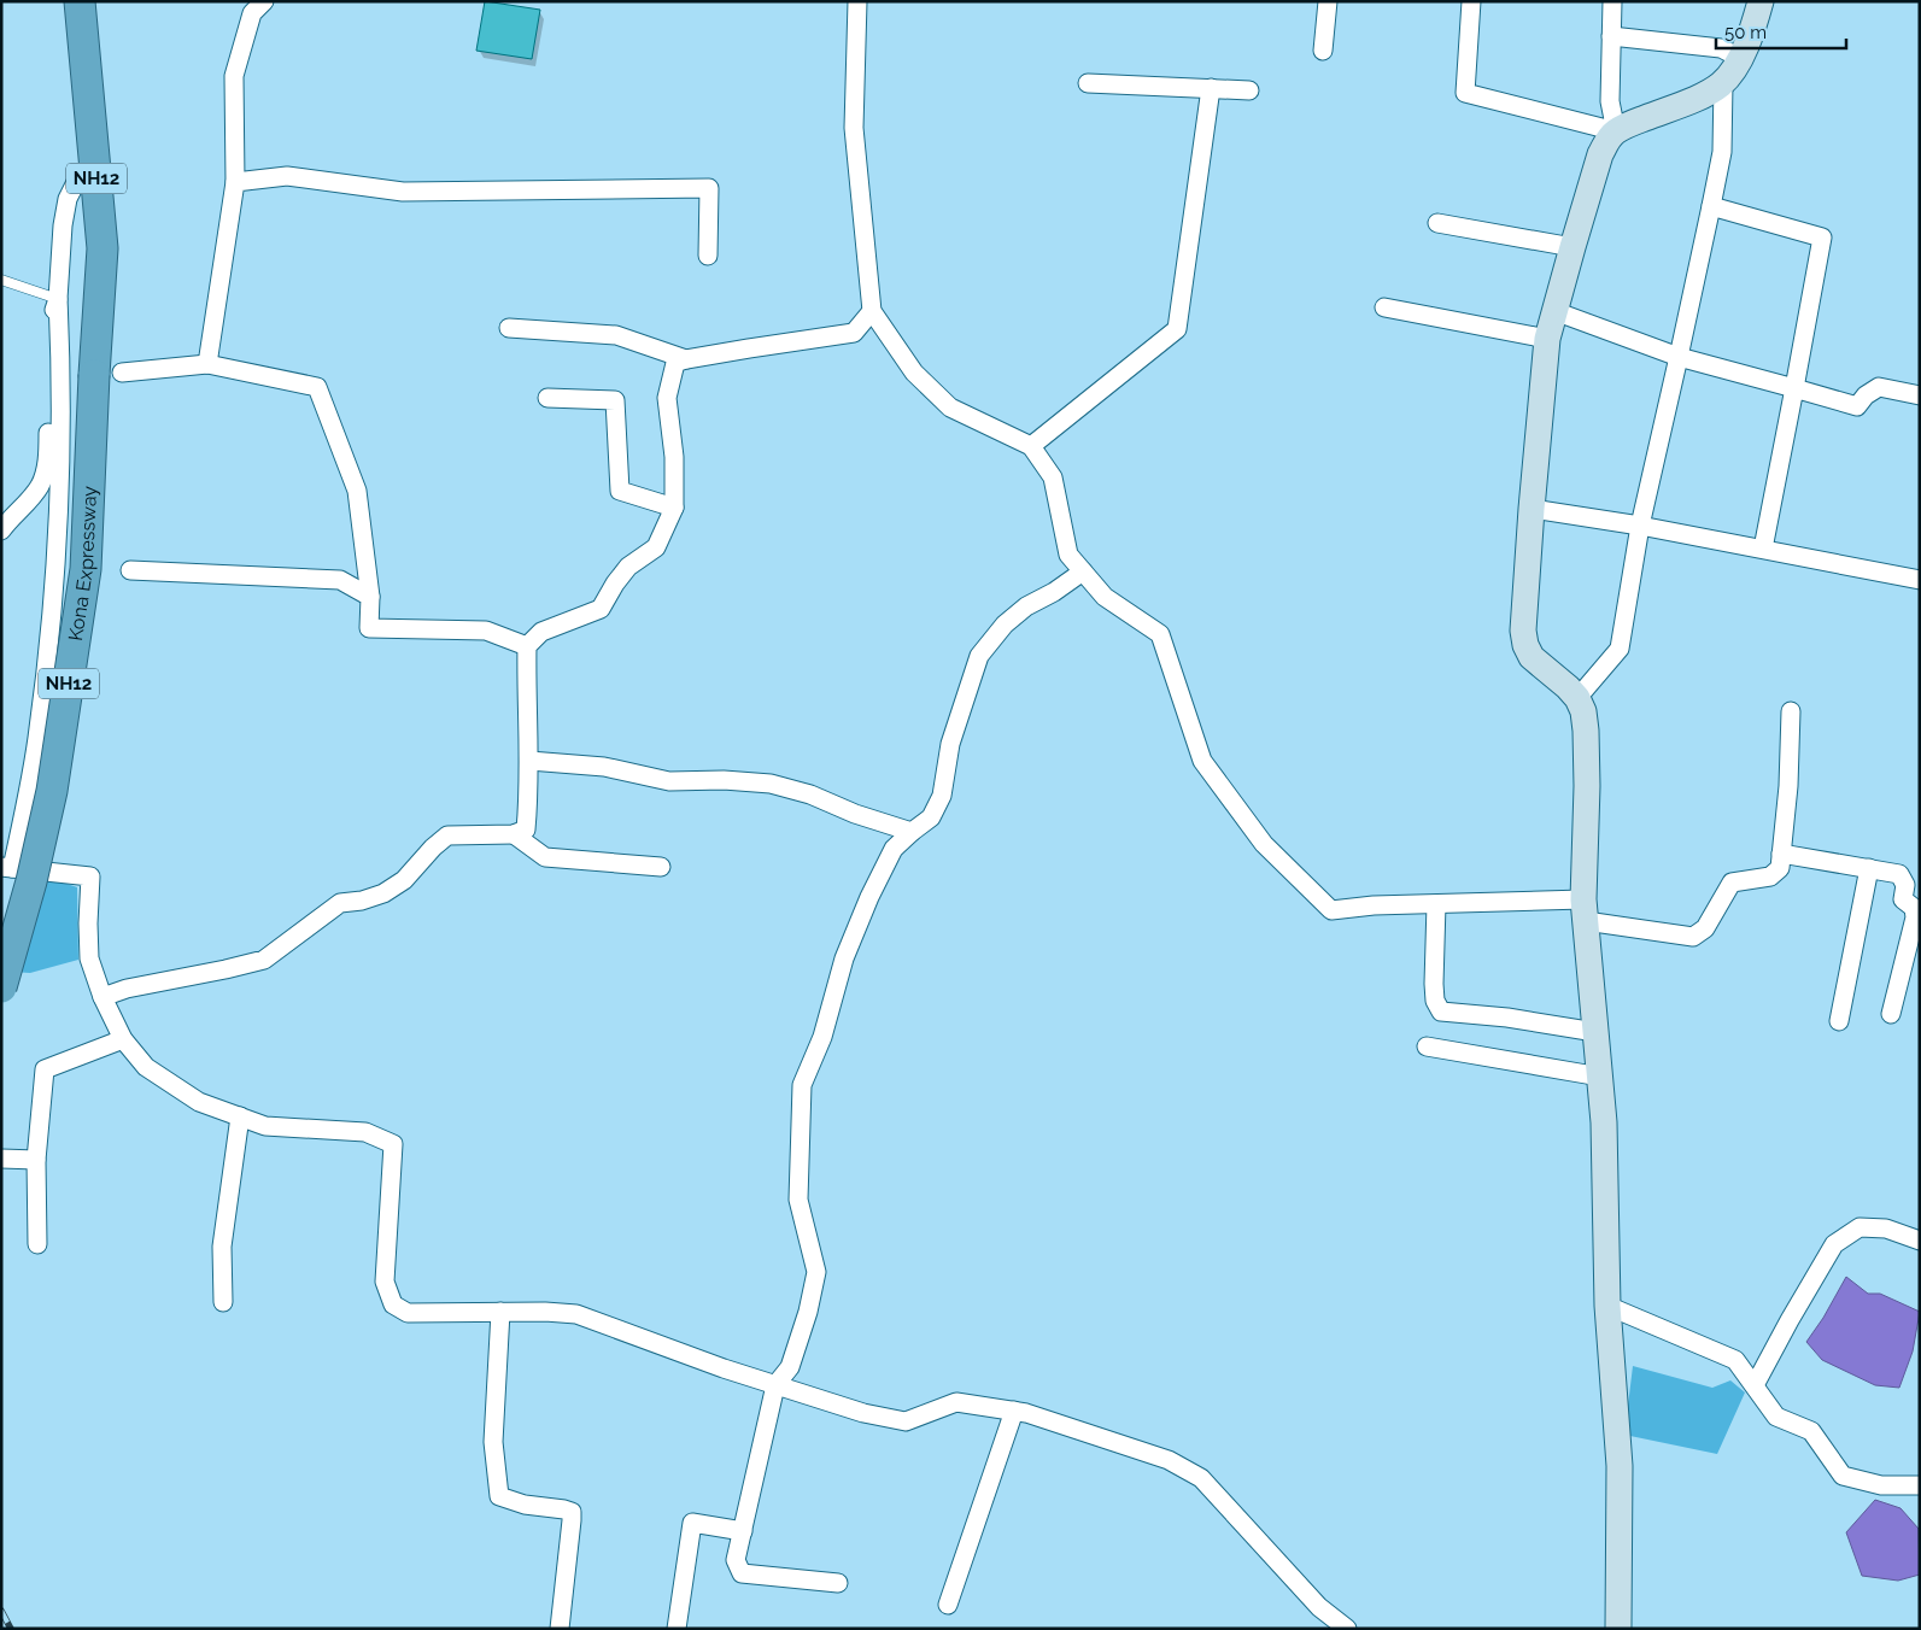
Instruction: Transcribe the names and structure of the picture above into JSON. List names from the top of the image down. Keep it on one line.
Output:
{"streets":{"highway":["NH12","Kona Expressway"]},"scale_bar":"50 m"}
